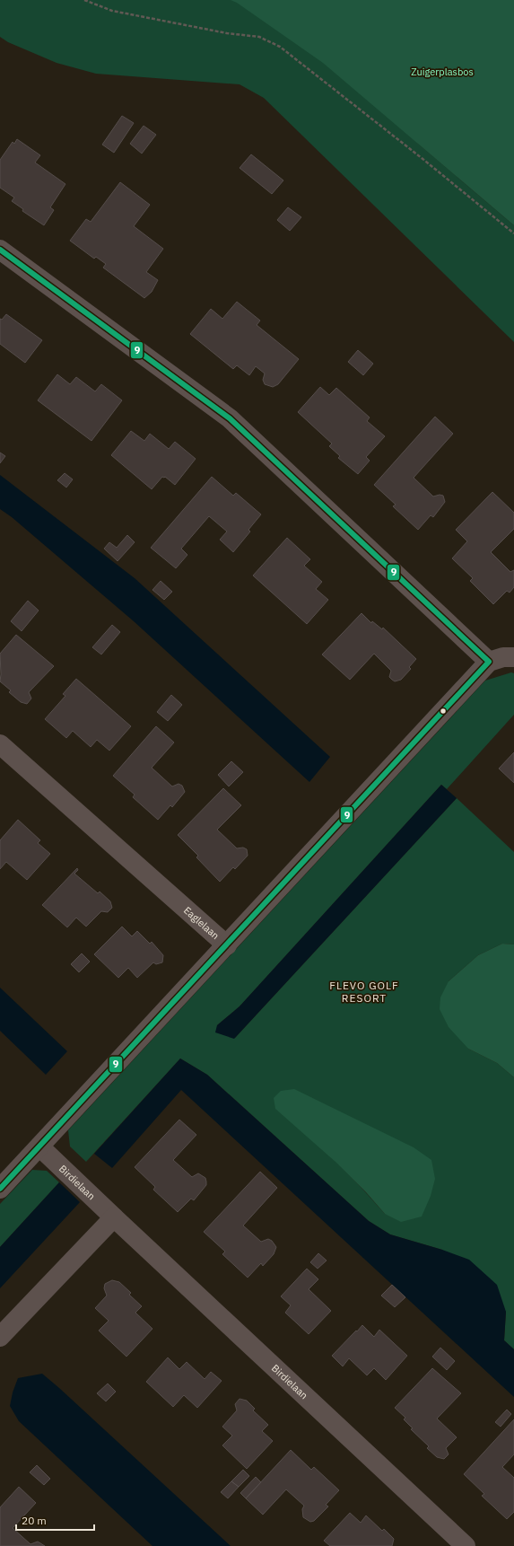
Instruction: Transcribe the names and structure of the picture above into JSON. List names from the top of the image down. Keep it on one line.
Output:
{"streets":{"street":["Eaglelaan","Birdielaan"]},"districts":["FLEVO GOLF RESORT"],"parks":["Zuigerplasbos"],"lines":["transit line 9"],"scale_bar":"20 m"}
